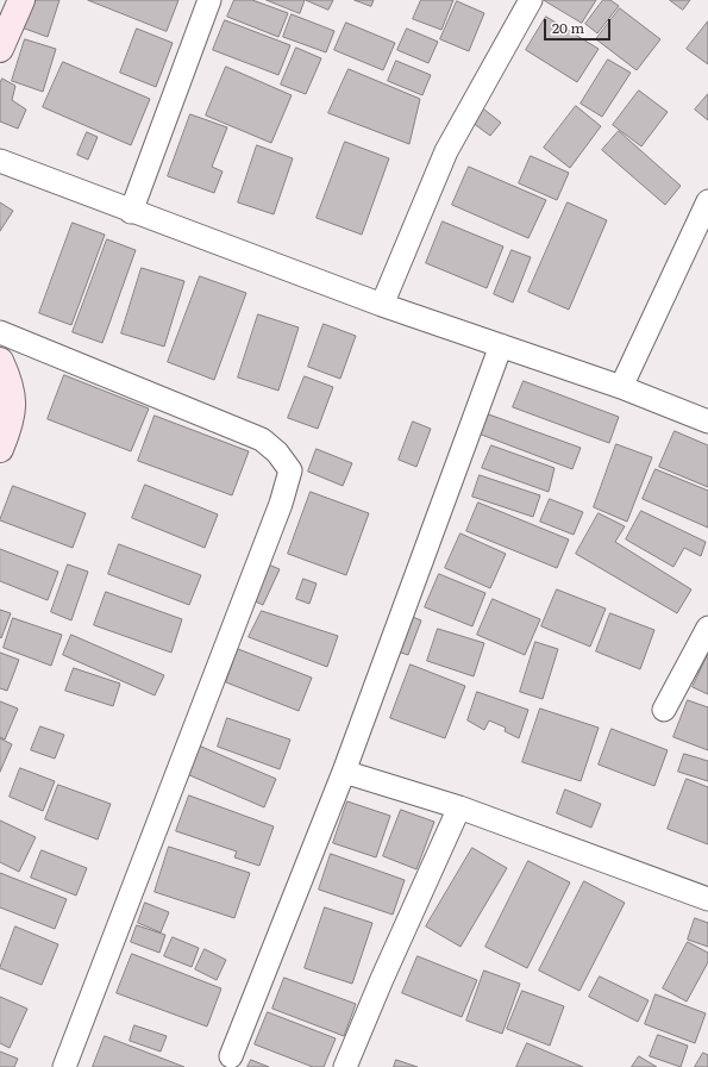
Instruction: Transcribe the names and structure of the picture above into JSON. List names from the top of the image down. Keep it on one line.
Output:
{"scale_bar":"20 m"}
